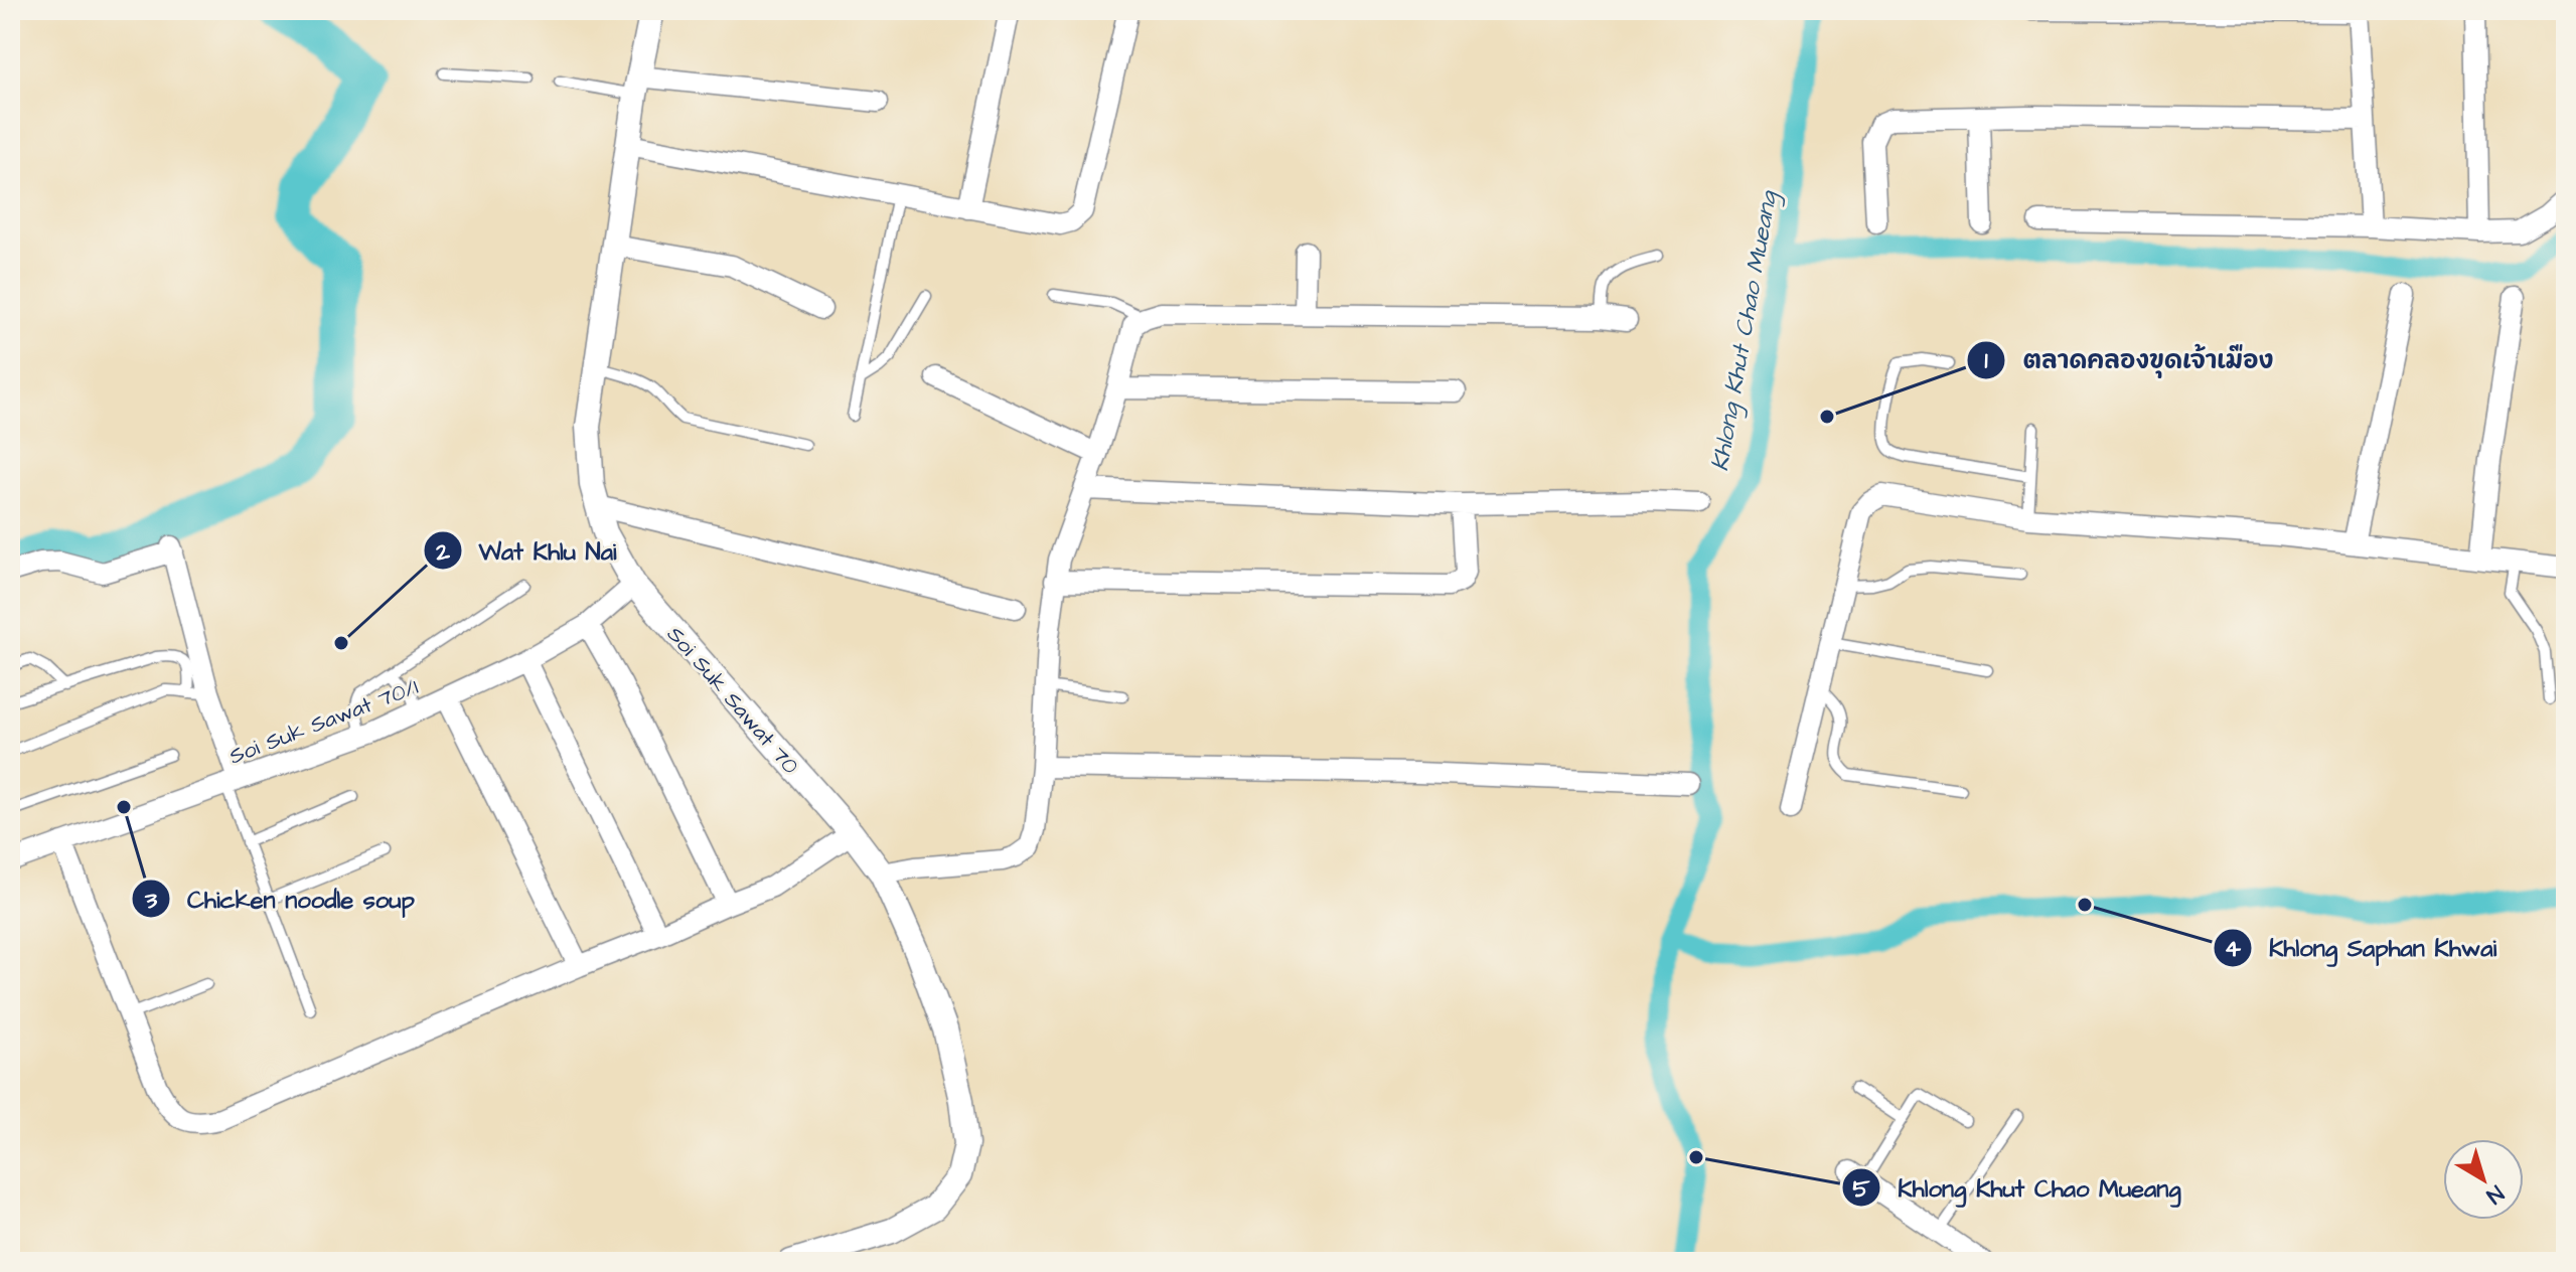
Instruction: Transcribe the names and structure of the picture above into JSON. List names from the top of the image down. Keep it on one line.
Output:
{"streets":{"street":["Soi Suk Sawat 70","Soi Suk Sawat 70/1"]},"crossings":[["Soi Suk Sawat 70","Soi Suk Sawat 70/1"]],"water":["Khlong Khut Chao Mueang"],"places":["ตลาดคลองขุดเจ้าเมือง","Wat Khlu Nai","Chicken noodle soup","Khlong Saphan Khwai","Khlong Khut Chao Mueang"],"north":"bottom right"}
